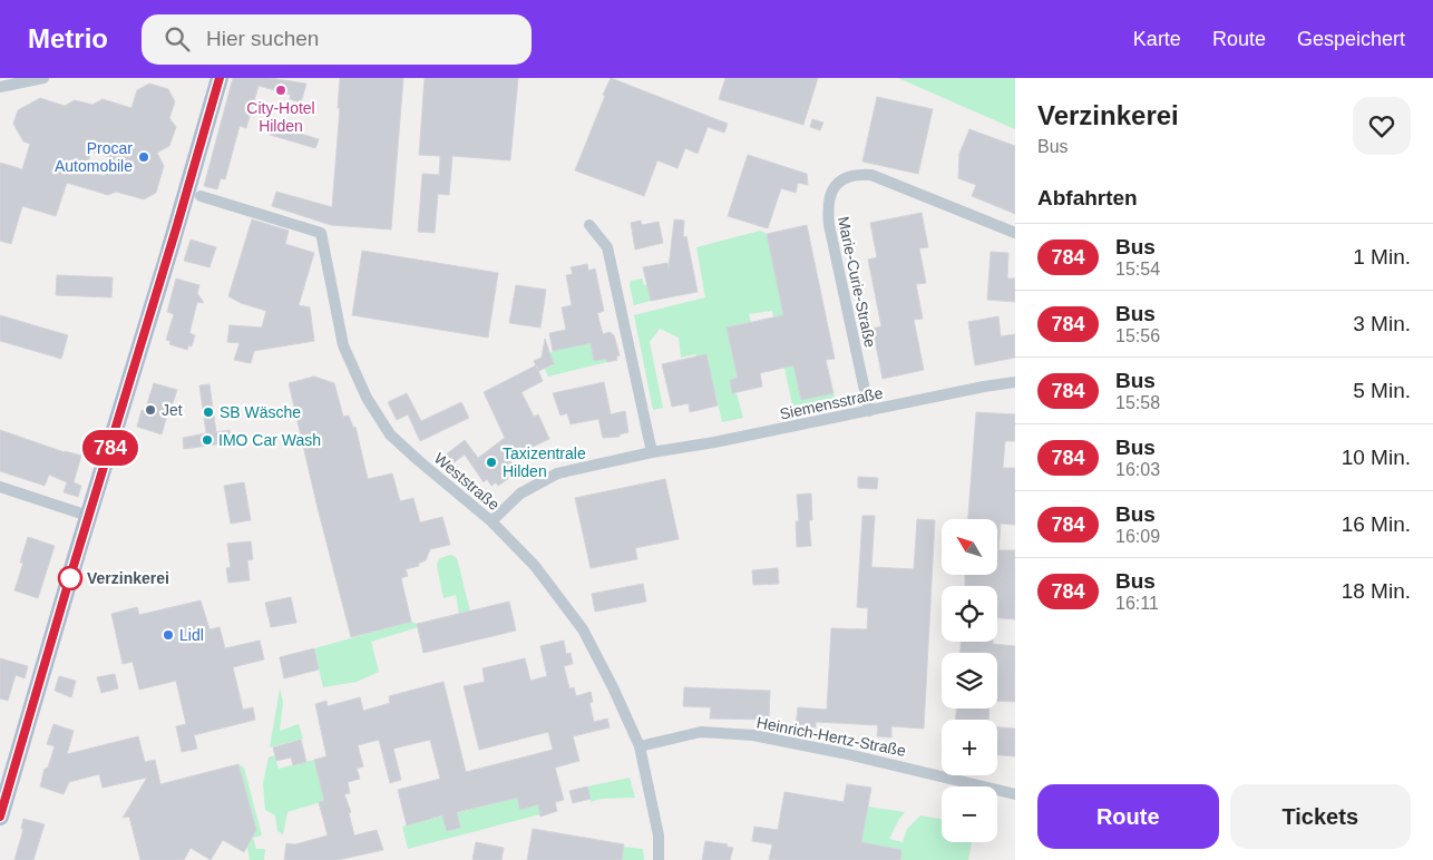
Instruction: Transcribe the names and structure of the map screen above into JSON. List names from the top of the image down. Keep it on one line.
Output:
{"streets":{"street":["Marie-Curie-Straße","Siemensstraße","Weststraße","Heinrich-Hertz-Straße"]},"crossings":[["Marie-Curie-Straße","Siemensstraße"],["Siemensstraße","Weststraße"],["Weststraße","Heinrich-Hertz-Straße"]],"places":["City-Hotel Hilden","Procar Automobile","Jet","SB Wäsche","IMO Car Wash","Taxizentrale Hilden","Verzinkerei","Lidl"],"lines":["bus line 784"],"north":"top left","page":{"header":"Metrio","search":"Hier suchen","nav":["Karte","Route","Gespeichert"],"on_map":"784","heading":[["Verzinkerei","Bus"],"Abfahrten"],"list":[{"mark":"784","name":"Bus","note":"15:54","value":"1 Min."},{"mark":"784","name":"Bus","note":"15:56","value":"3 Min."},{"mark":"784","name":"Bus","note":"15:58","value":"5 Min."},{"mark":"784","name":"Bus","note":"16:03","value":"10 Min."},{"mark":"784","name":"Bus","note":"16:09","value":"16 Min."},{"mark":"784","name":"Bus","note":"16:11","value":"18 Min."}],"map_buttons":["+","−"],"buttons":["Route","Tickets"]}}
